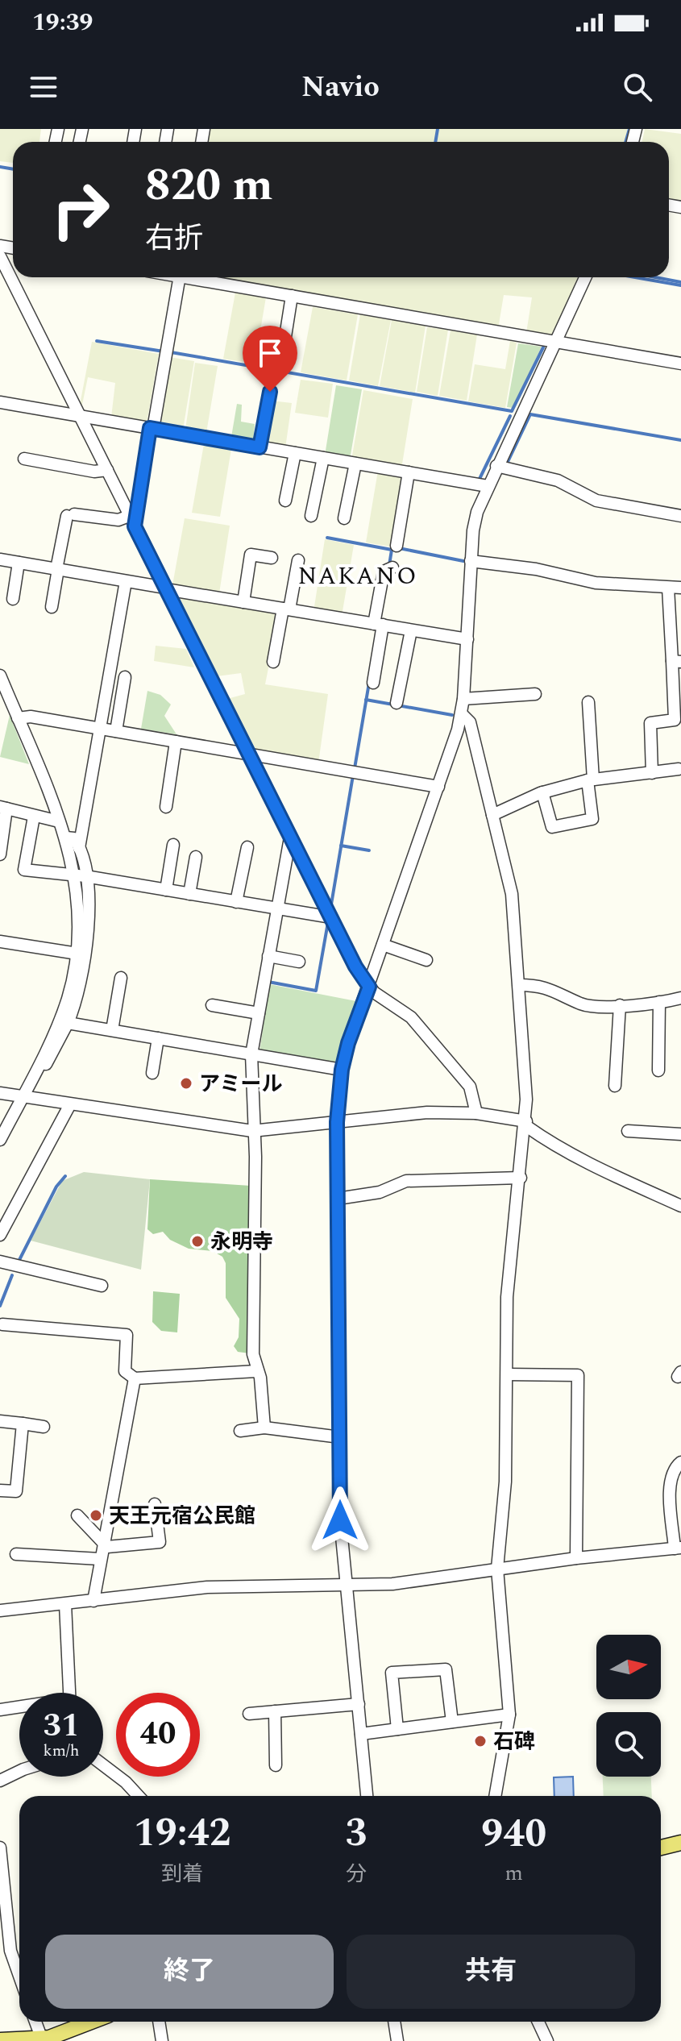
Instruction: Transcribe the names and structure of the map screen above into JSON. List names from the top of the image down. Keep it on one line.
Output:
{"districts":["NAKANO"],"places":["アミール","永明寺","天王元宿公民館","石碑"],"north":"right","page":{"status":"19:39","header":"Navio","turn":["820 m","右折"],"speed":"31 km/h","limit":"40","eta":["19:42","到着","3","分","940","m"],"buttons":["終了","共有"]}}
